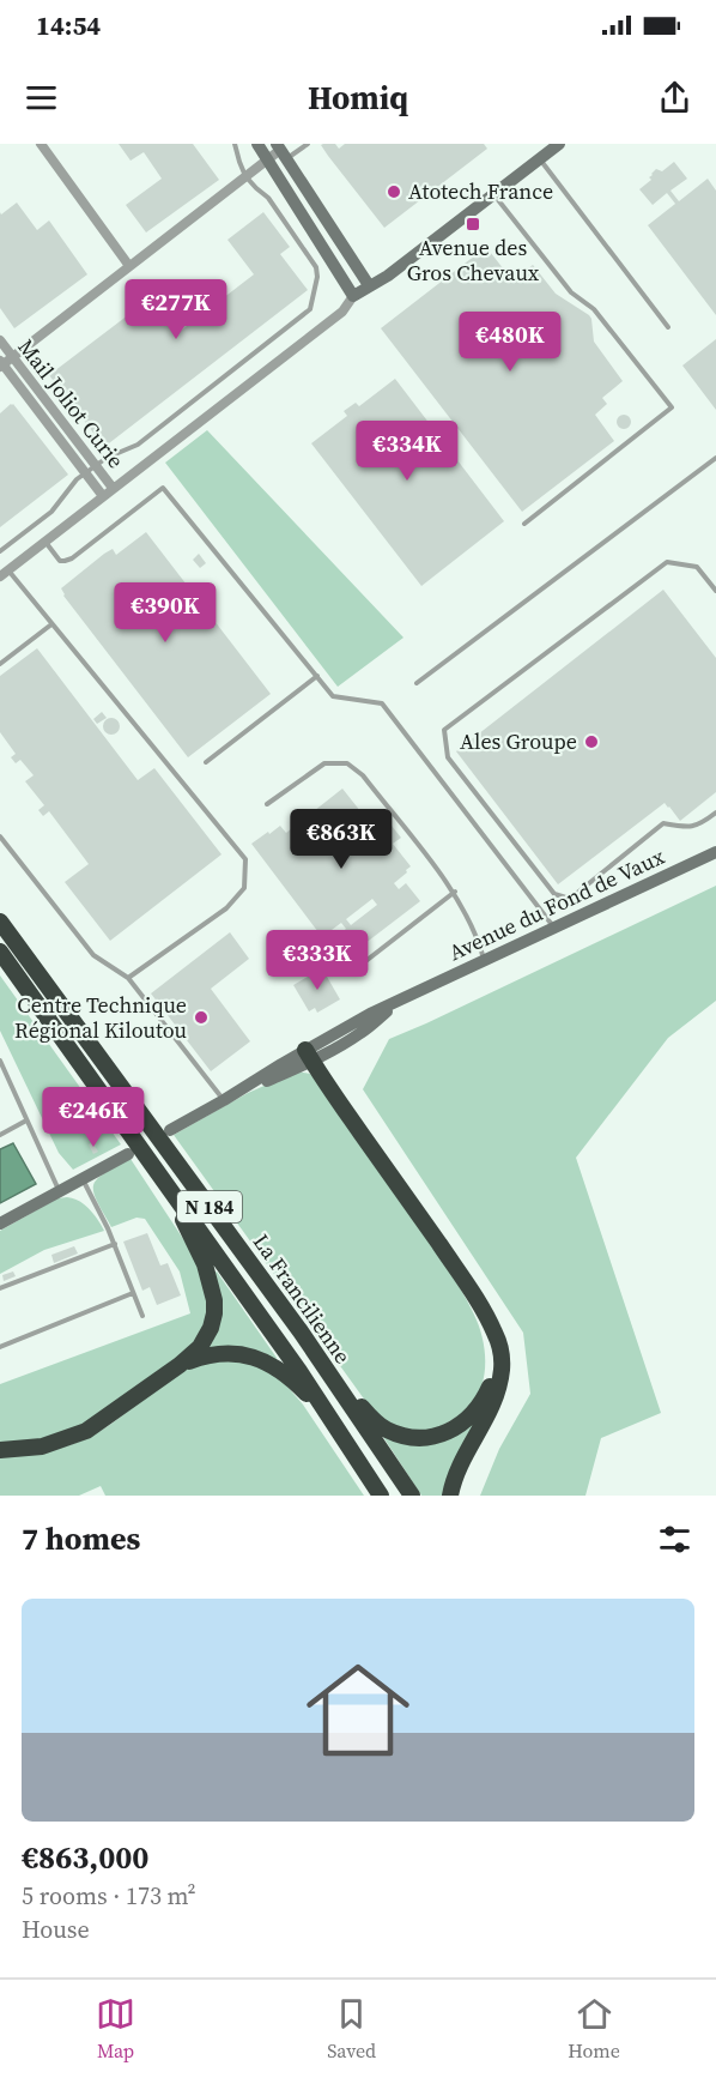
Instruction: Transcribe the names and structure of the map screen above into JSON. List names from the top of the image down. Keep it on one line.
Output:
{"streets":{"highway":["N 184","La Francilienne"],"street":["Mail Joliot Curie","Avenue du Fond de Vaux"]},"places":{"other":["Atotech France","Ales Groupe","Centre Technique Régional Kiloutou"],"transit":["Avenue des Gros Chevaux"]},"page":{"status":"14:54","header":"Homiq","price":["€277K","€480K","€334K","€390K","€863K","€333K","€246K"],"heading":"7 homes","list":[{"name":"€863,000","note":"5 rooms · 173 m² · House"}],"tabs":["Map","Saved","Home"]}}
